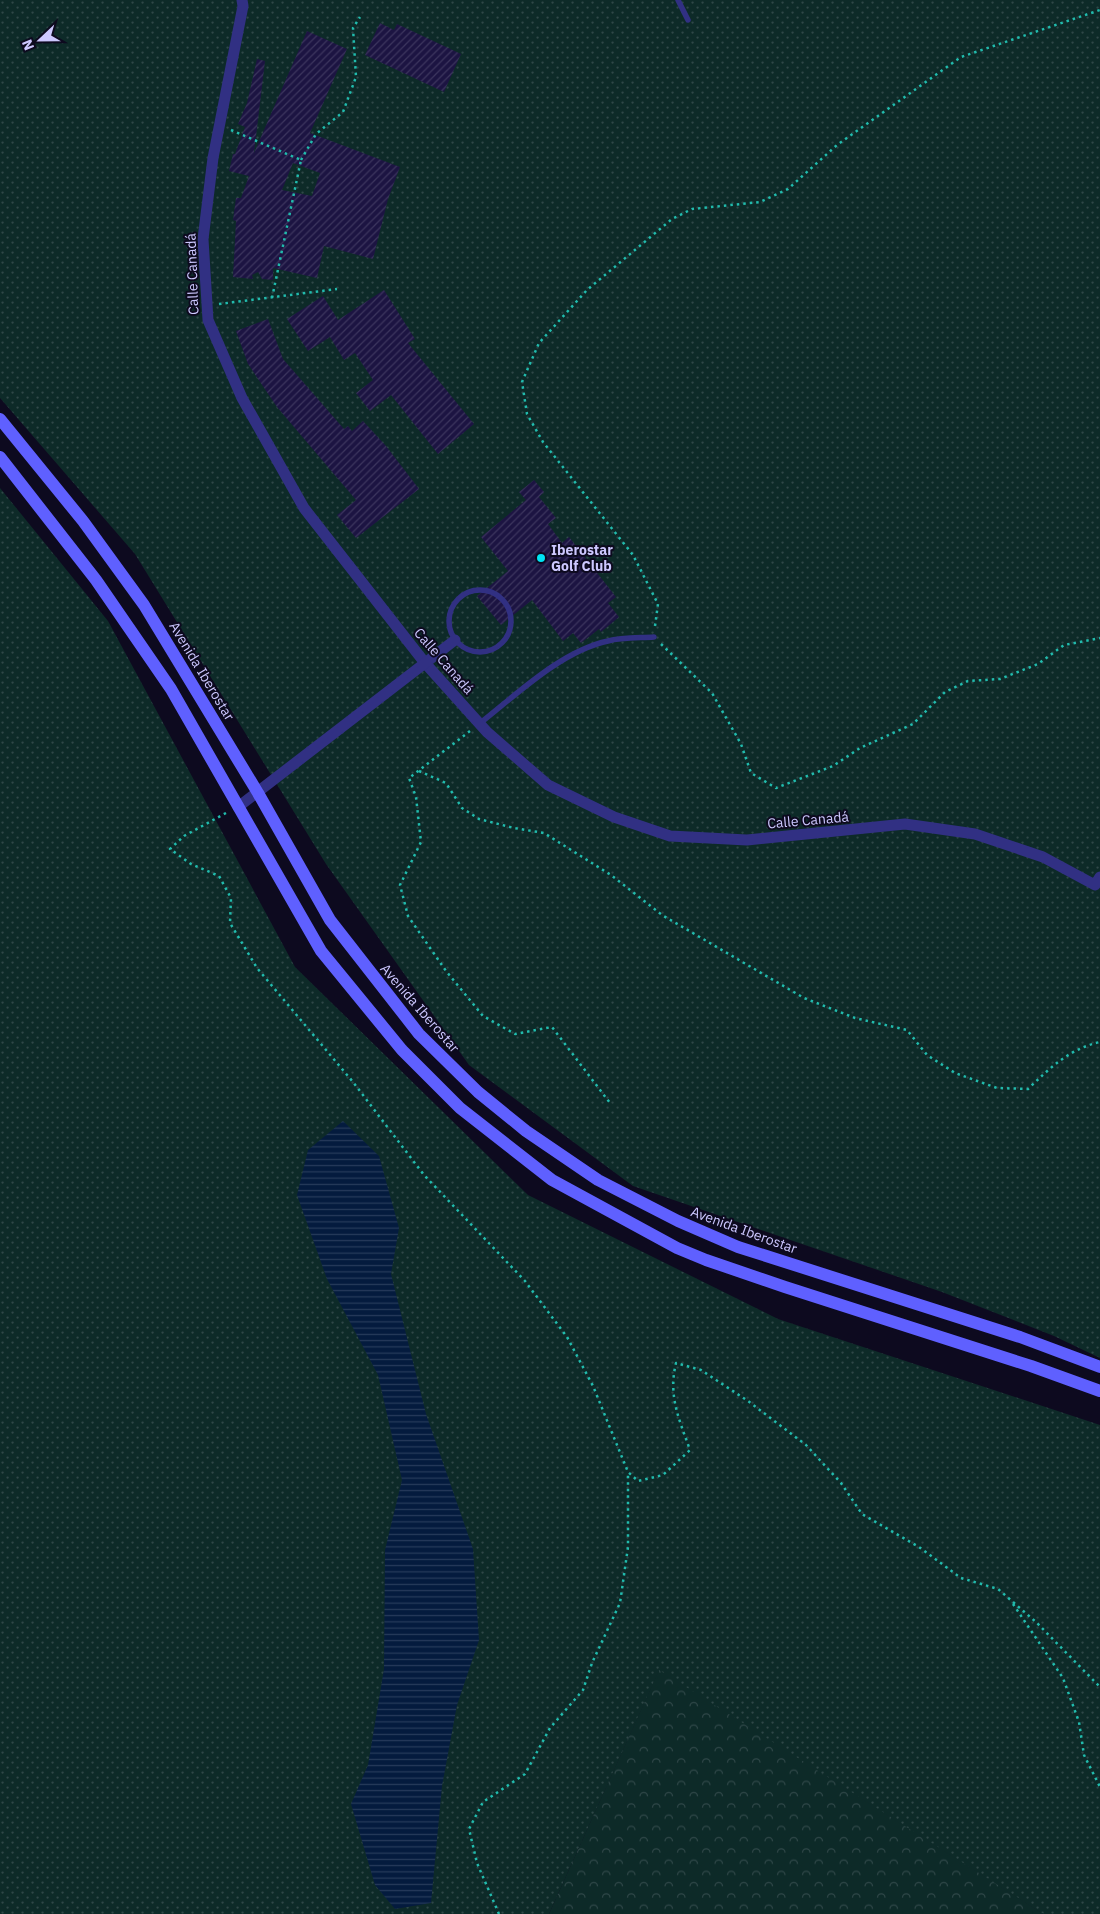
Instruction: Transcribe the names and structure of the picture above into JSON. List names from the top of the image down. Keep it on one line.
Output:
{"streets":{"street":["Calle Canadá","Avenida Iberostar"]},"places":["Iberostar Golf Club"],"north":"left"}
